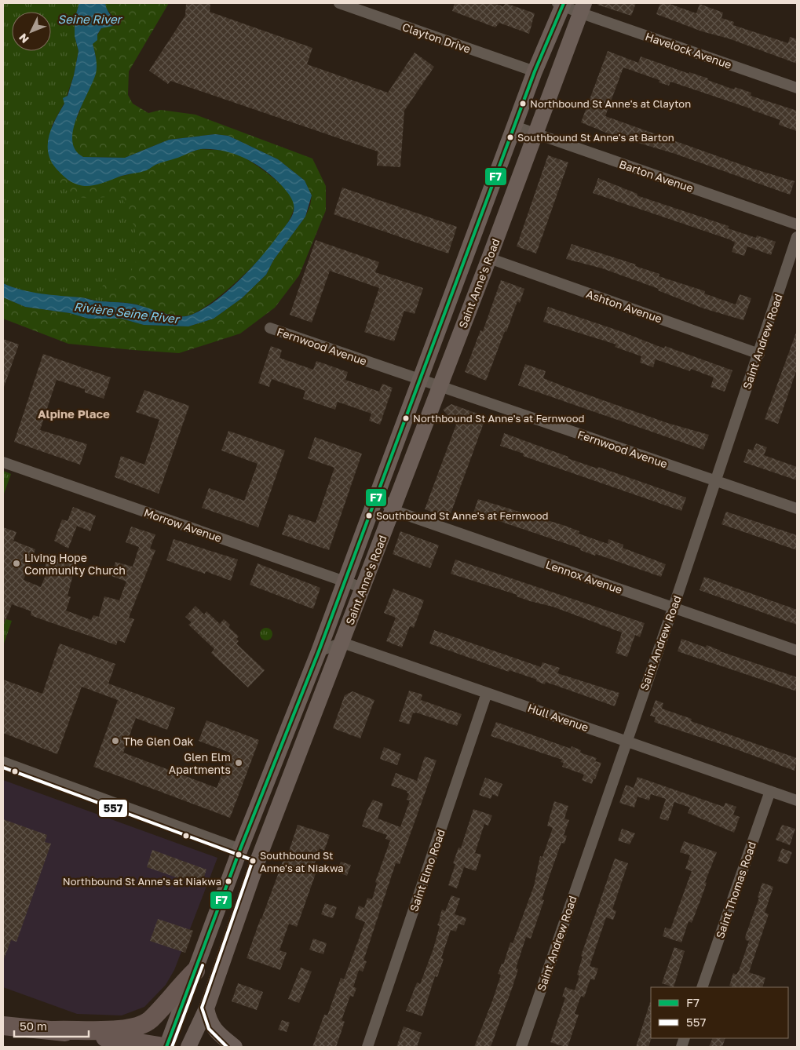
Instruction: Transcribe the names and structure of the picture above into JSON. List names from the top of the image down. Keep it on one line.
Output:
{"streets":{"main road":["Saint Anne's Road"],"street":["Clayton Drive","Havelock Avenue","Barton Avenue","Ashton Avenue","Saint Andrew Road","Fernwood Avenue","Morrow Avenue","Lennox Avenue","Hull Avenue","Saint Elmo Road","Saint Thomas Road"]},"crossings":[["Clayton Drive","Saint Anne's Road"],["Havelock Avenue","Saint Anne's Road"],["Barton Avenue","Saint Anne's Road"],["Saint Anne's Road","Ashton Avenue"],["Saint Anne's Road","Fernwood Avenue"],["Saint Anne's Road","Morrow Avenue"],["Saint Anne's Road","Lennox Avenue"],["Saint Anne's Road","Hull Avenue"],["Ashton Avenue","Saint Andrew Road"],["Saint Andrew Road","Fernwood Avenue"],["Saint Andrew Road","Lennox Avenue"],["Saint Andrew Road","Hull Avenue"],["Hull Avenue","Saint Elmo Road"],["Hull Avenue","Saint Thomas Road"]],"districts":["Alpine Place"],"water":["Seine River","Rivière Seine River"],"places":["Northbound St Anne's at Clayton","Southbound St Anne's at Barton","Northbound St Anne's at Fernwood","Southbound St Anne's at Fernwood","Living Hope Community Church","The Glen Oak","Glen Elm Apartments","Southbound St Anne's at Niakwa","Northbound St Anne's at Niakwa"],"lines":["transit line F7","transit line 557"],"legend":["F7","557"],"scale_bar":"50 m","north":"bottom left"}
